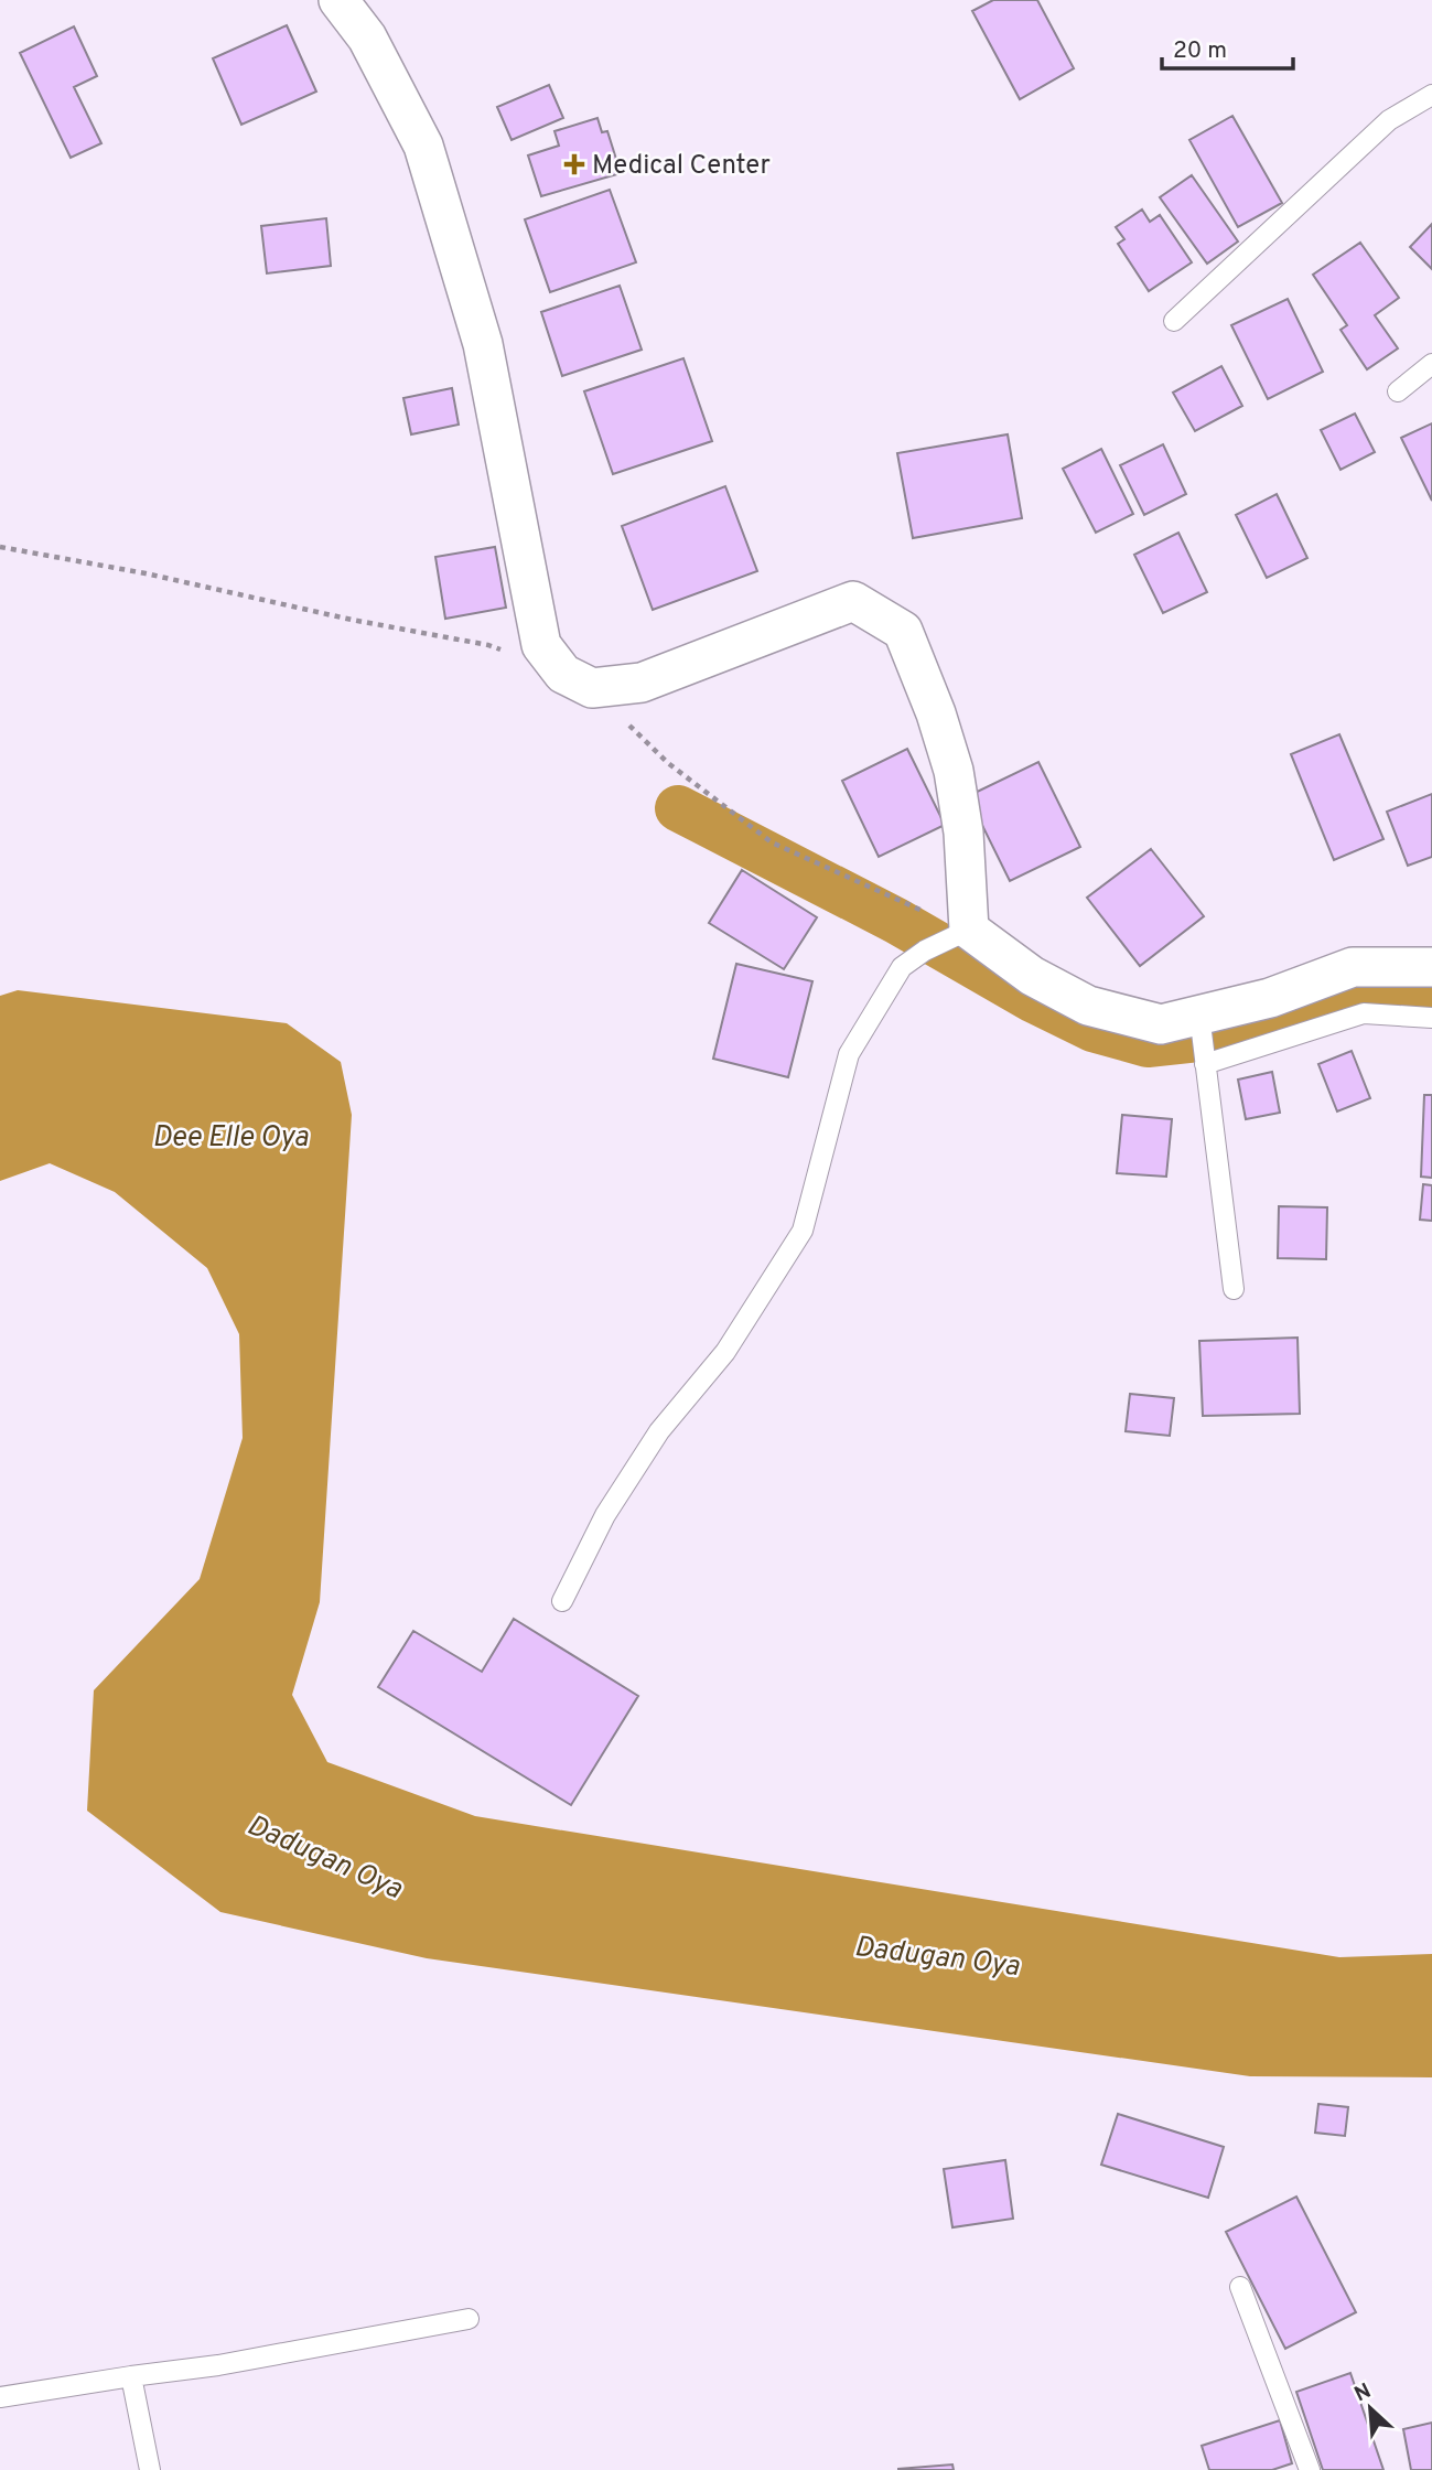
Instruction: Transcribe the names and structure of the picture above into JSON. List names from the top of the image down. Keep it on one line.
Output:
{"water":["Dee Elle Oya","Dadugan Oya"],"places":{"health":["Medical Center"]},"scale_bar":"20 m","north":"top left"}
